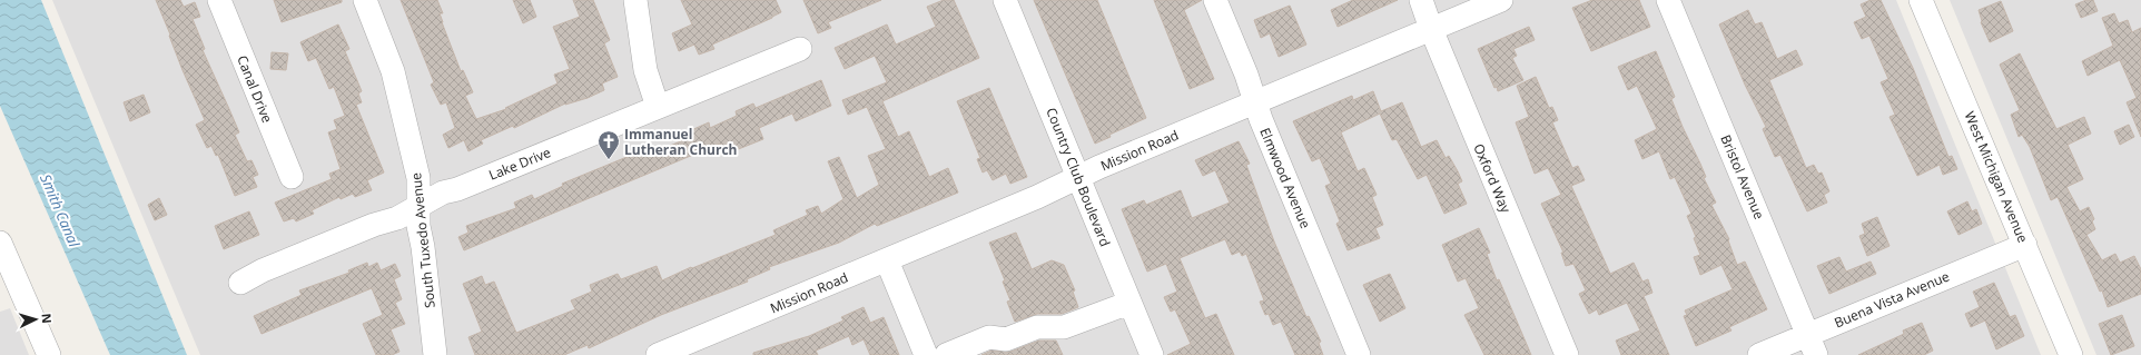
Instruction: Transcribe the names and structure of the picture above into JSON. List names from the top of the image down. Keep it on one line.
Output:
{"streets":{"street":["Canal Drive","Mission Road","Lake Drive","Country Club Boulevard","Bristol Avenue","West Michigan Avenue","Elmwood Avenue","Oxford Way","South Tuxedo Avenue","Buena Vista Avenue"]},"crossings":[["Mission Road","Country Club Boulevard"],["Mission Road","Elmwood Avenue"],["Mission Road","Oxford Way"],["Lake Drive","South Tuxedo Avenue"],["Bristol Avenue","Buena Vista Avenue"],["West Michigan Avenue","Buena Vista Avenue"]],"water":["Smith Canal"],"places":{"church":["Immanuel Lutheran Church"]},"north":"right"}
